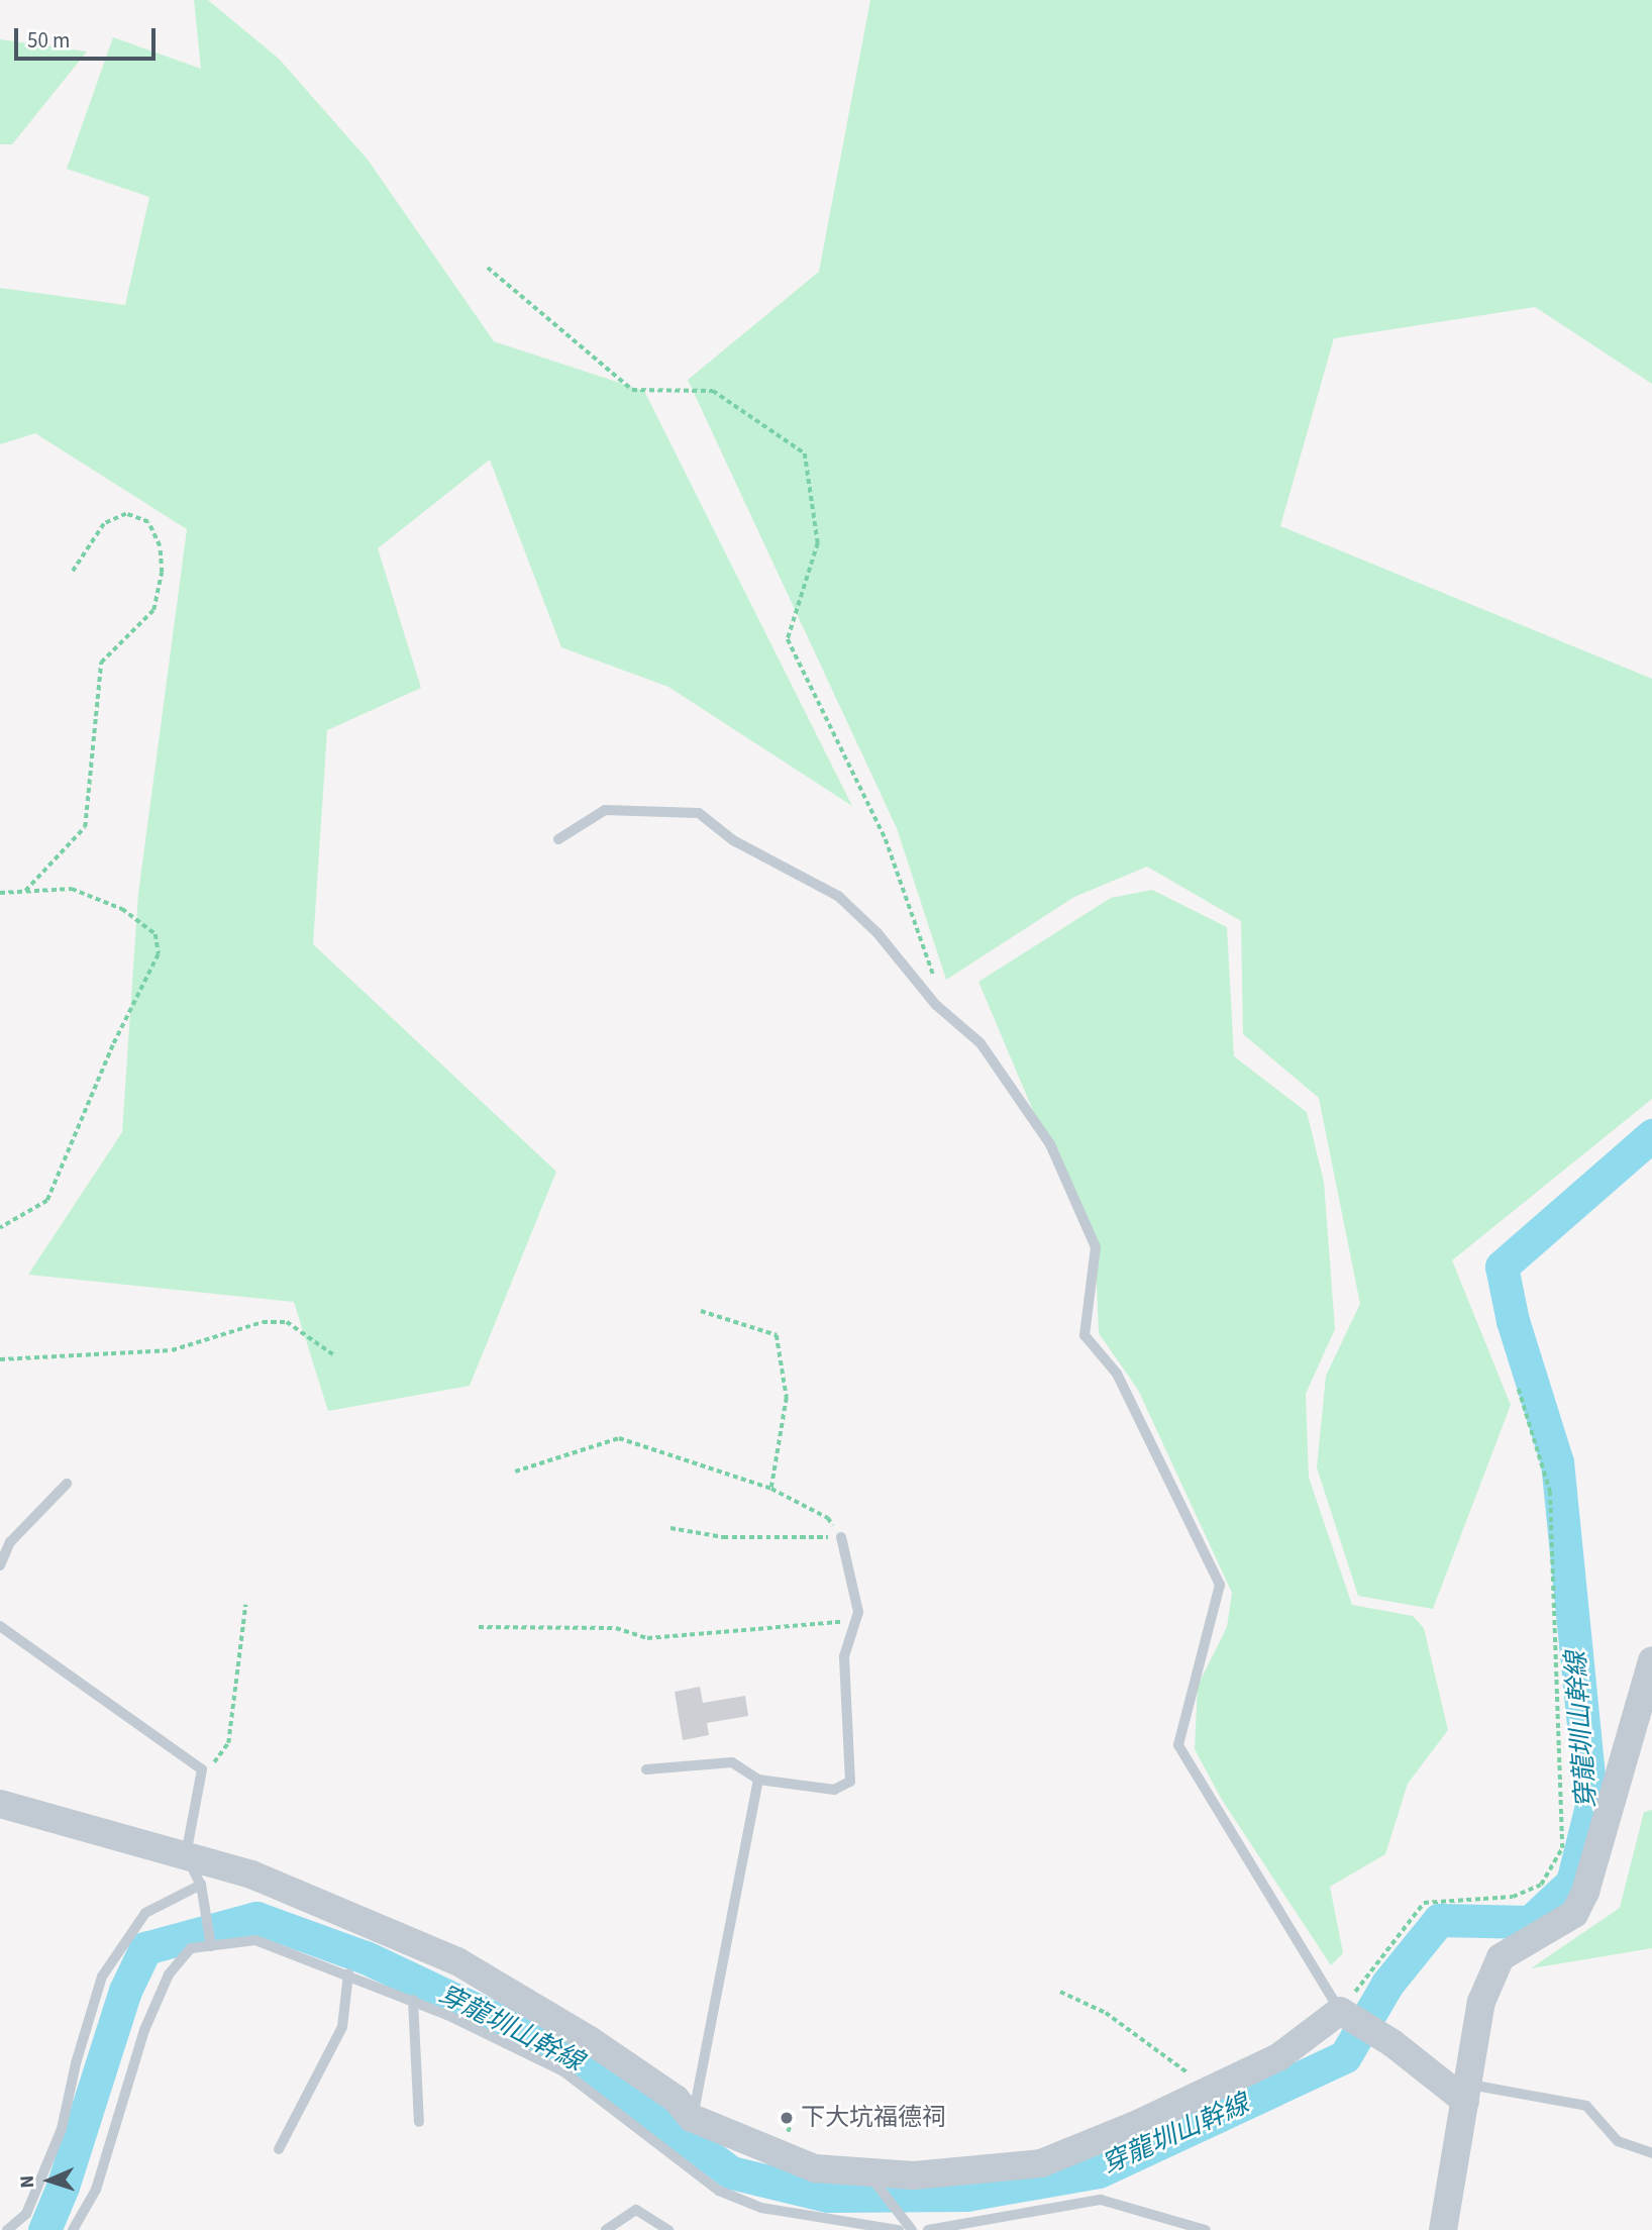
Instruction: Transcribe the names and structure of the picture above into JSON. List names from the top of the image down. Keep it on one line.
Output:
{"water":["穿龍圳山幹線"],"places":["下大坑福德祠"],"scale_bar":"50 m","north":"left"}
